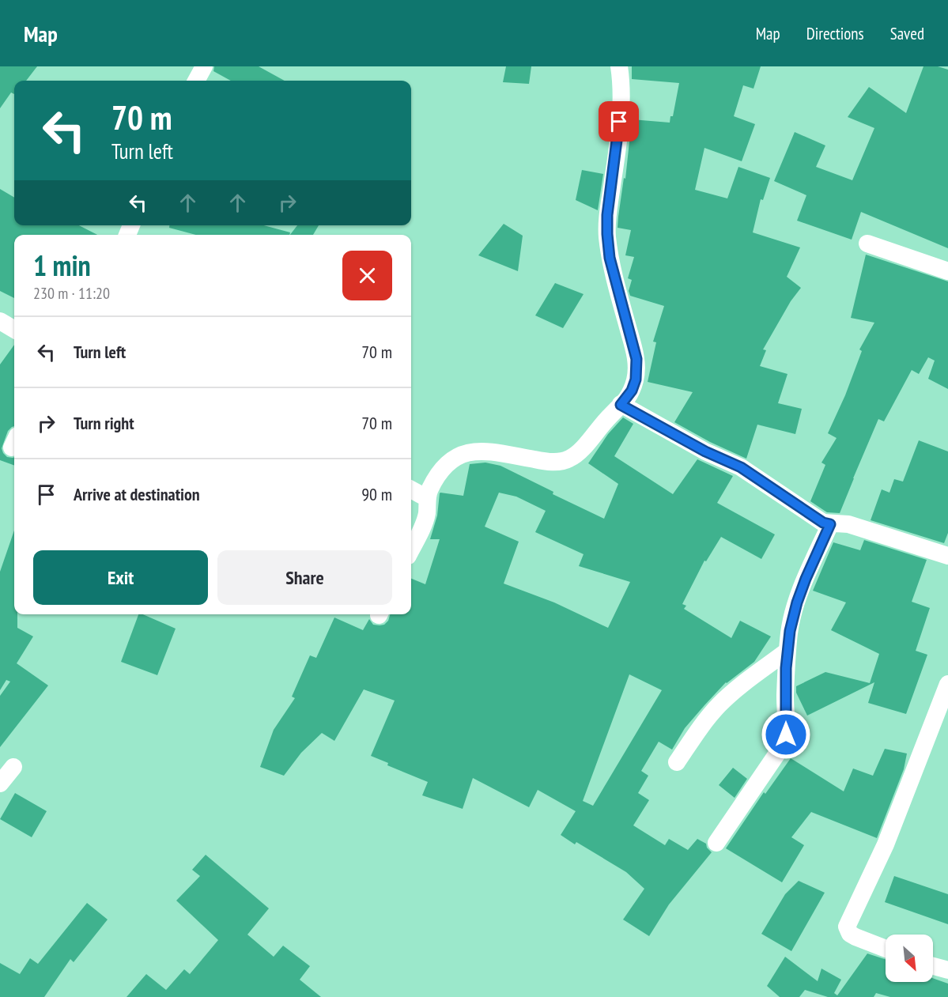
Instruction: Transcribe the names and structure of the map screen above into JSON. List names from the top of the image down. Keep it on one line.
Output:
{"north":"bottom right","page":{"header":"Map","nav":["Map","Directions","Saved"],"turn":["70 m","Turn left"],"heading":["1 min","230 m · 11:20"],"list":[{"name":"Turn left","value":"70 m"},{"name":"Turn right","value":"70 m"},{"name":"Arrive at destination","value":"90 m"}],"buttons":["Exit","Share"]}}
